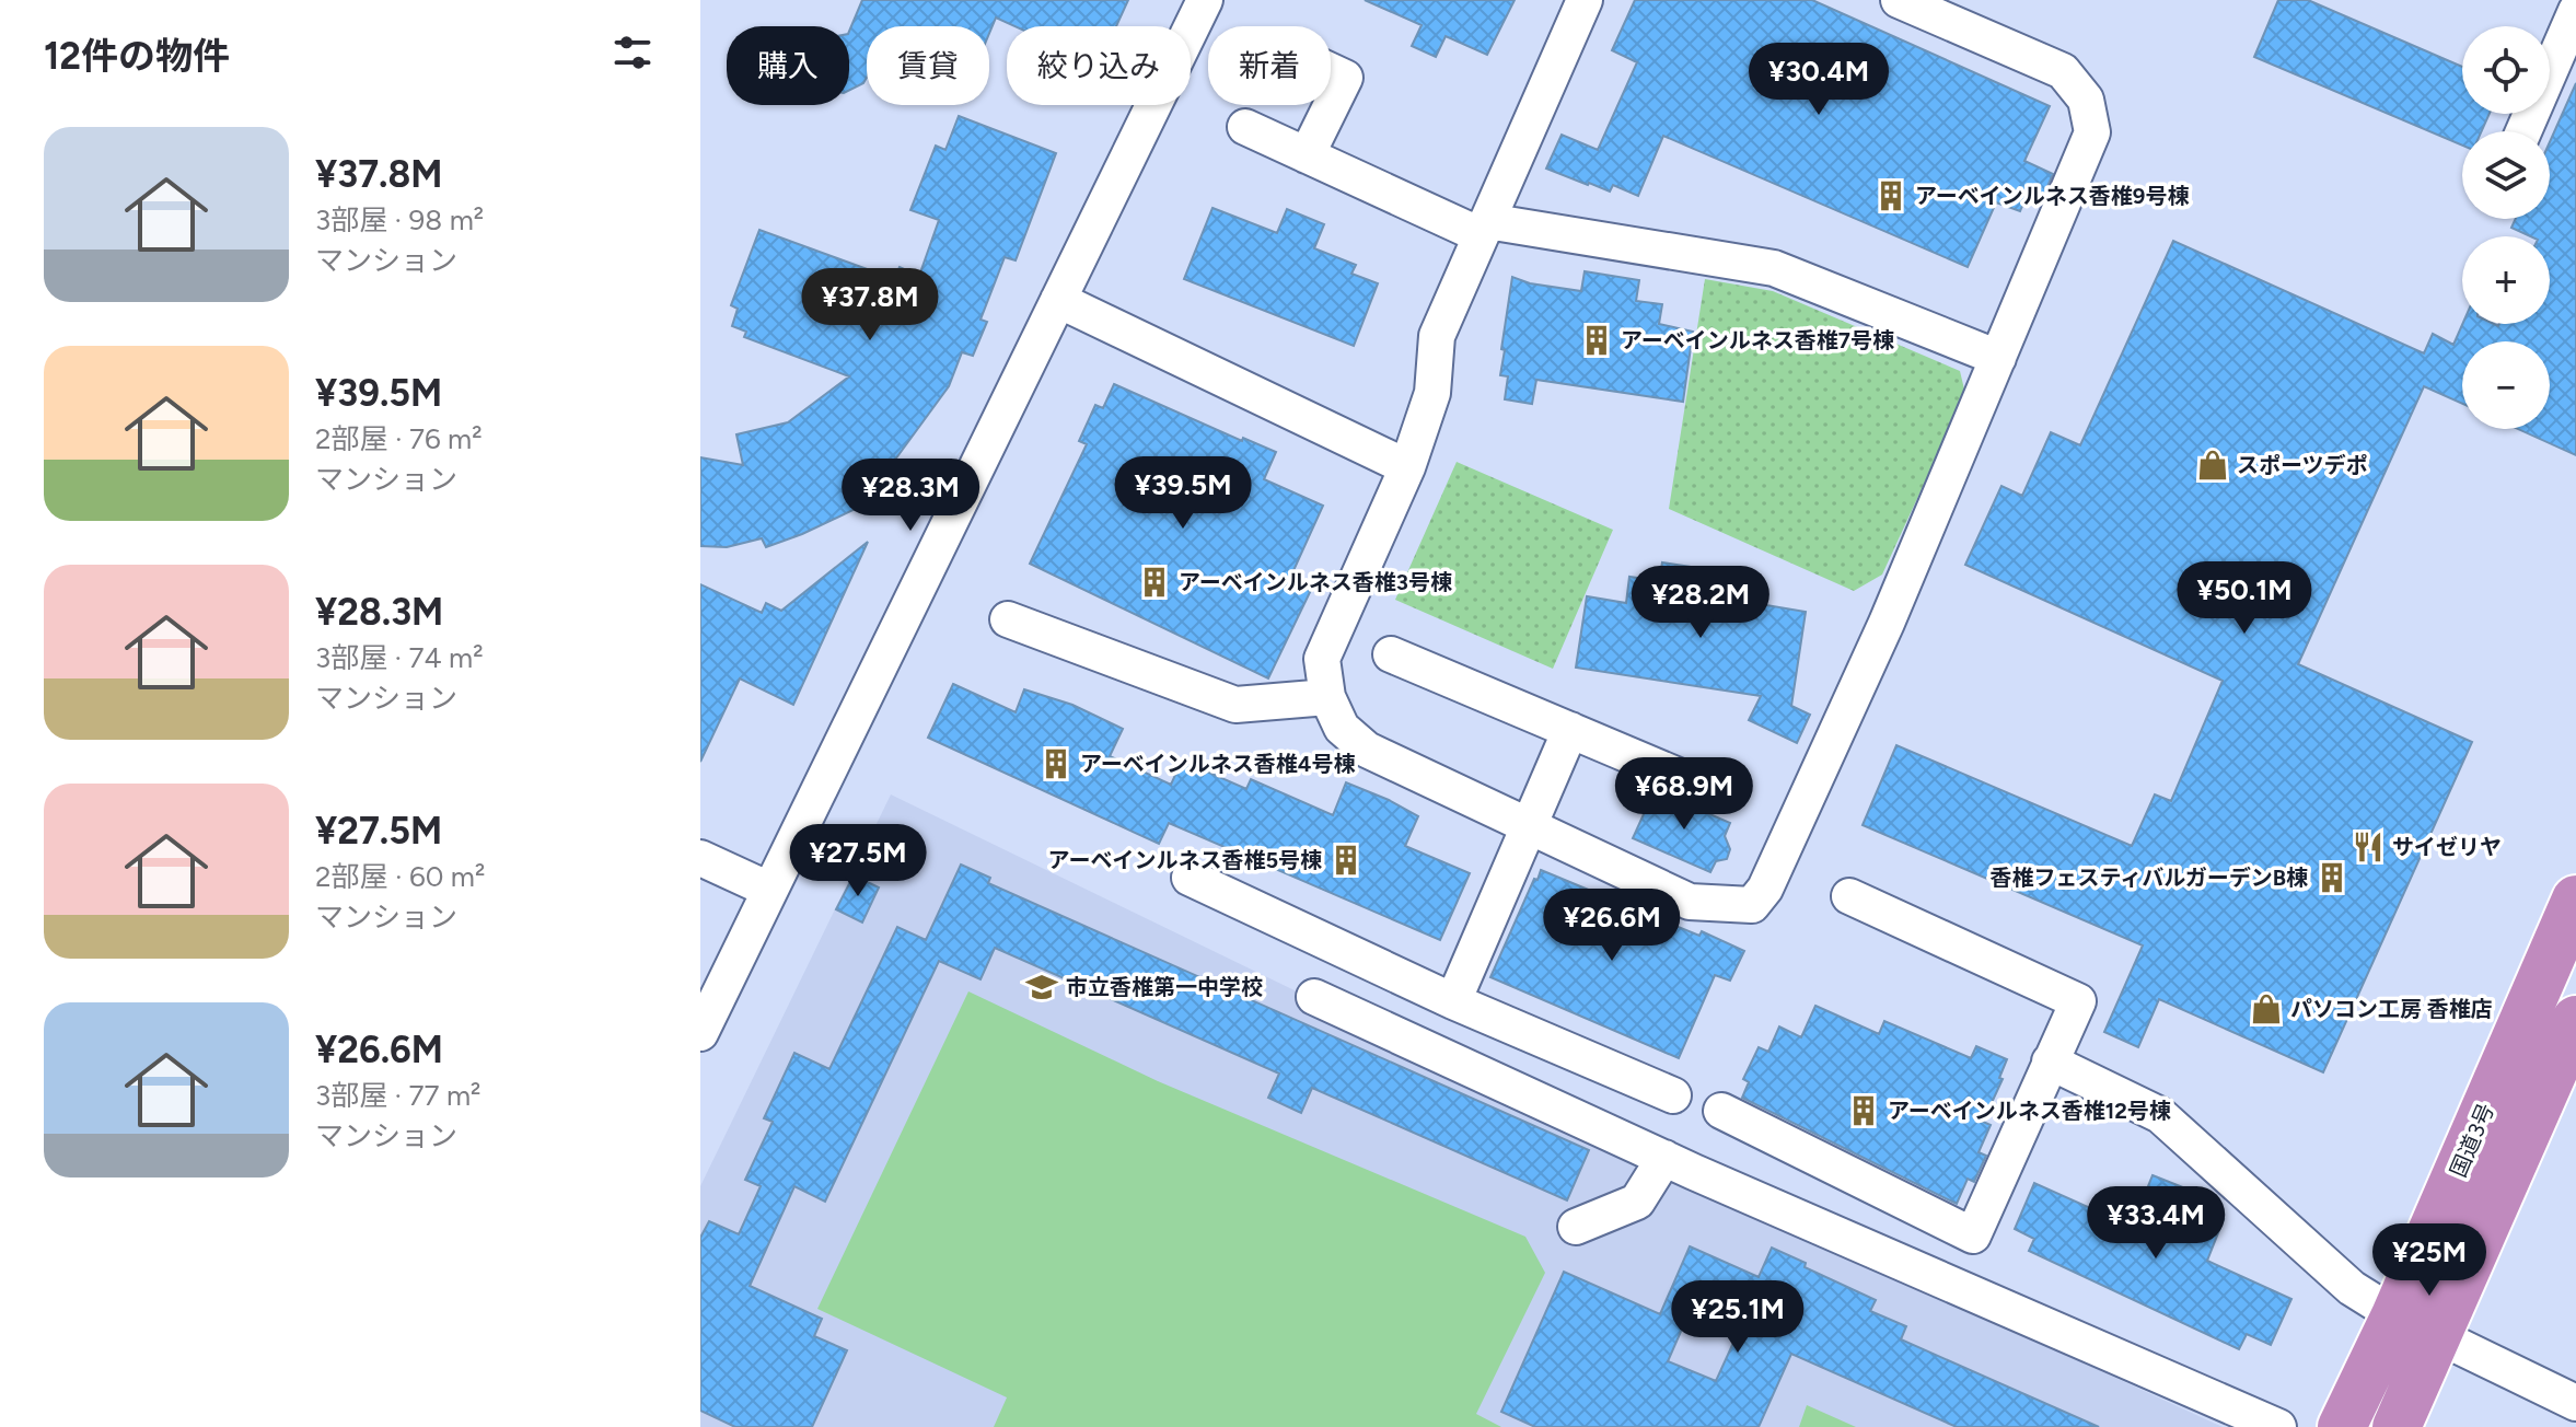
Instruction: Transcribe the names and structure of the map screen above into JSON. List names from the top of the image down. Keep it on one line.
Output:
{"streets":{"highway":["国道3号"]},"places":{"building":["アーベインルネス香椎9号棟","アーベインルネス香椎7号棟","アーベインルネス香椎3号棟","アーベインルネス香椎4号棟","アーベインルネス香椎5号棟","香椎フェスティバルガーデンB棟","アーベインルネス香椎12号棟"],"shop":["スポーツデポ","パソコン工房 香椎店"],"restaurant":["サイゼリヤ"],"school or university":["市立香椎第一中学校"]},"page":{"heading":"12件の物件","map_buttons":["+","−"],"chip":["購入","賃貸","絞り込み","新着"],"price":["¥30.4M","¥37.8M","¥39.5M","¥28.3M","¥50.1M","¥28.2M","¥68.9M","¥27.5M","¥26.6M","¥33.4M","¥25M","¥25.1M"],"list":[{"name":"¥37.8M","note":"3部屋 · 98 m² · マンション"},{"name":"¥39.5M","note":"2部屋 · 76 m² · マンション"},{"name":"¥28.3M","note":"3部屋 · 74 m² · マンション"},{"name":"¥27.5M","note":"2部屋 · 60 m² · マンション"},{"name":"¥26.6M","note":"3部屋 · 77 m² · マンション"}]}}
